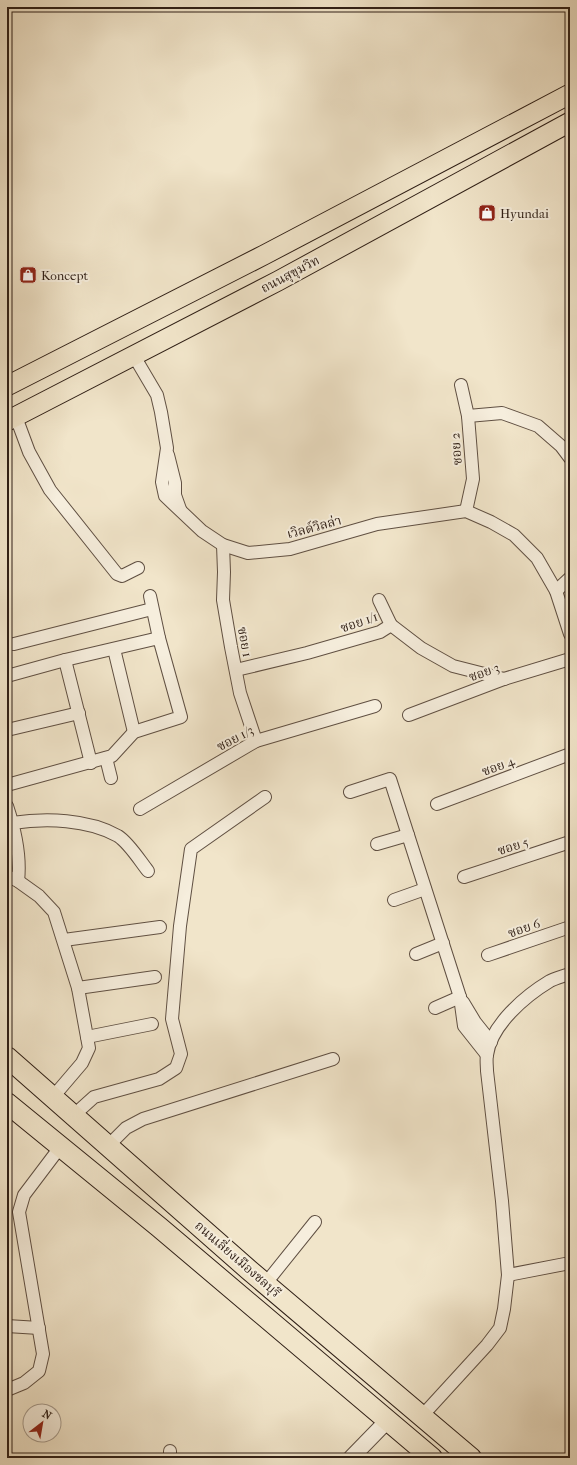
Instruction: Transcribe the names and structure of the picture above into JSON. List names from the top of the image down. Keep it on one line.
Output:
{"streets":{"highway":["ถนนเลี่ยงเมืองชลบุรี"],"main road":["ถนนสุขุมวิท"],"street":["ซอย 2","เวิลด์วิลล่า","ซอย 1/1","ซอย 1","ซอย 3","ซอย 1/3","ซอย 4","ซอย 5","ซอย 6"]},"crossings":[["ถนนสุขุมวิท","เวิลด์วิลล่า"],["ซอย 2","เวิลด์วิลล่า"],["เวิลด์วิลล่า","ซอย 1"],["ซอย 1/1","ซอย 1"],["ซอย 1/1","ซอย 3"],["ซอย 1","ซอย 1/3"]],"places":{"shop":["Hyundai","Koncept"]},"north":"top right"}
